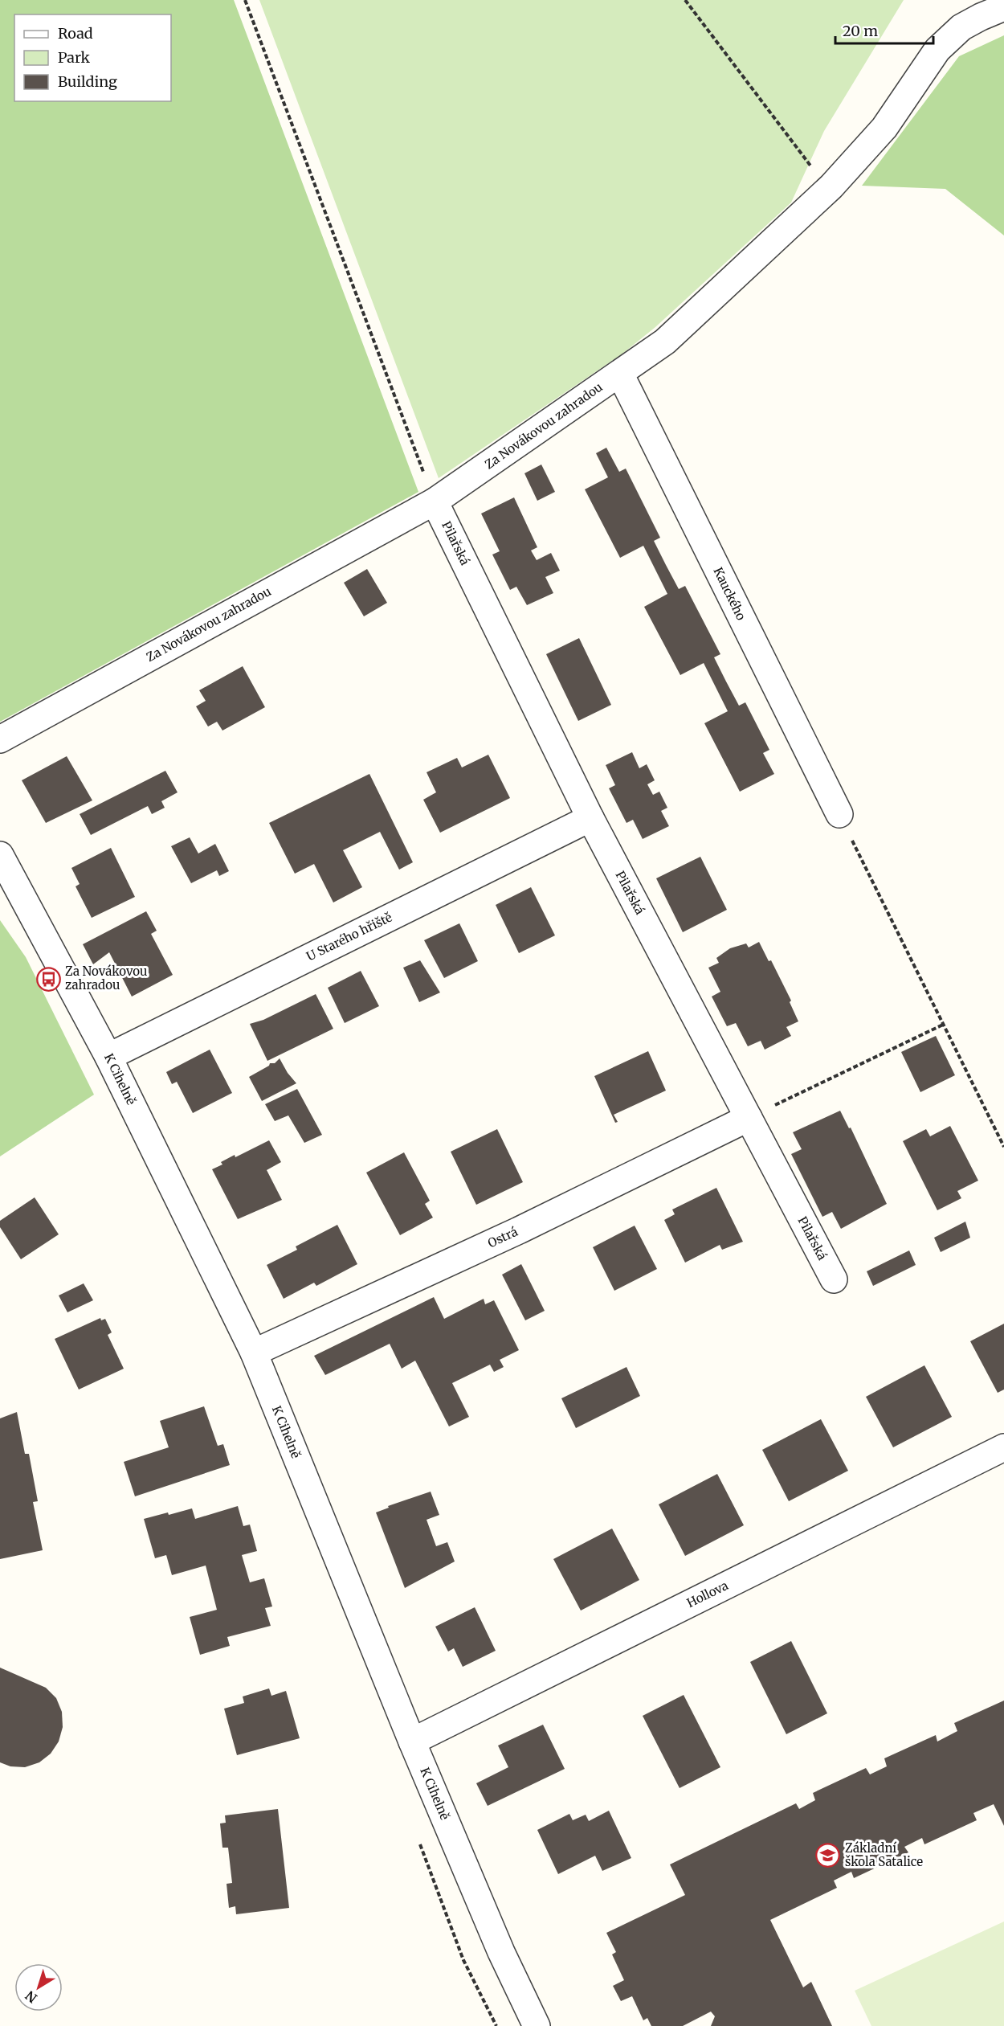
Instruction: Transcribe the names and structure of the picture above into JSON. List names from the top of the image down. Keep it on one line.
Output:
{"streets":{"street":["Za Novákovou zahradou","Pilařská","Kauckého","U Starého hřiště","K Cihelně","Ostrá","Hollova"]},"crossings":[["Za Novákovou zahradou","Pilařská"],["Za Novákovou zahradou","Kauckého"],["Pilařská","U Starého hřiště"],["Pilařská","Ostrá"],["U Starého hřiště","K Cihelně"],["K Cihelně","Ostrá"],["K Cihelně","Hollova"]],"places":{"bus stop":["Za Novákovou zahradou"],"school or university":["Základní škola Satalice"]},"legend":["Road","Park","Building"],"scale_bar":"20 m","north":"bottom left"}
